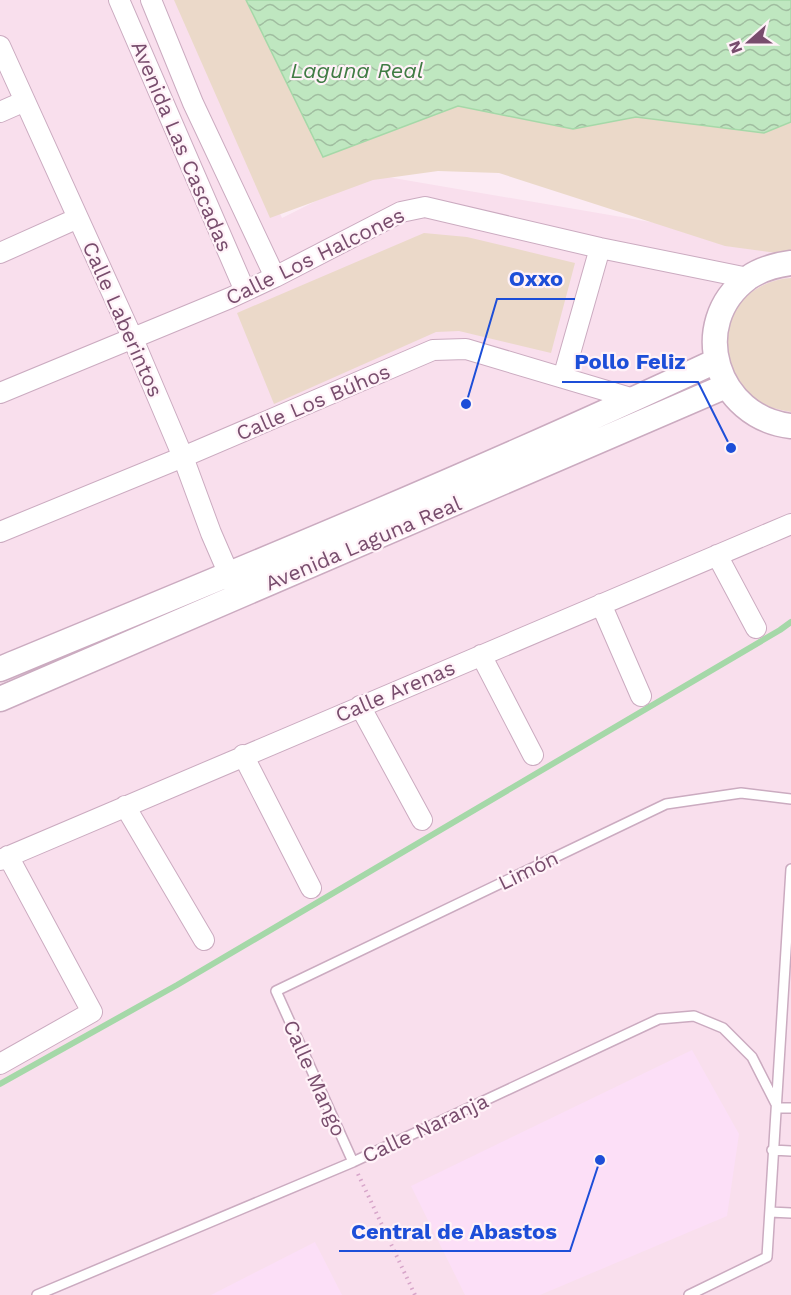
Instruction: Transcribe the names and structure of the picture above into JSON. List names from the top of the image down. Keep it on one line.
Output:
{"streets":{"street":["Avenida Las Cascadas","Calle Los Halcones","Calle Laberintos","Calle Los Búhos","Avenida Laguna Real","Calle Arenas"],"lane":["Limón","Calle Mango","Calle Naranja"]},"crossings":[["Avenida Las Cascadas","Calle Los Halcones"],["Calle Los Halcones","Calle Laberintos"],["Calle Laberintos","Calle Los Búhos"],["Calle Laberintos","Avenida Laguna Real"],["Calle Los Búhos","Avenida Laguna Real"],["Limón","Calle Mango"],["Calle Mango","Calle Naranja"]],"water":["Laguna Real"],"places":["Oxxo","Pollo Feliz","Central de Abastos"],"north":"left"}
